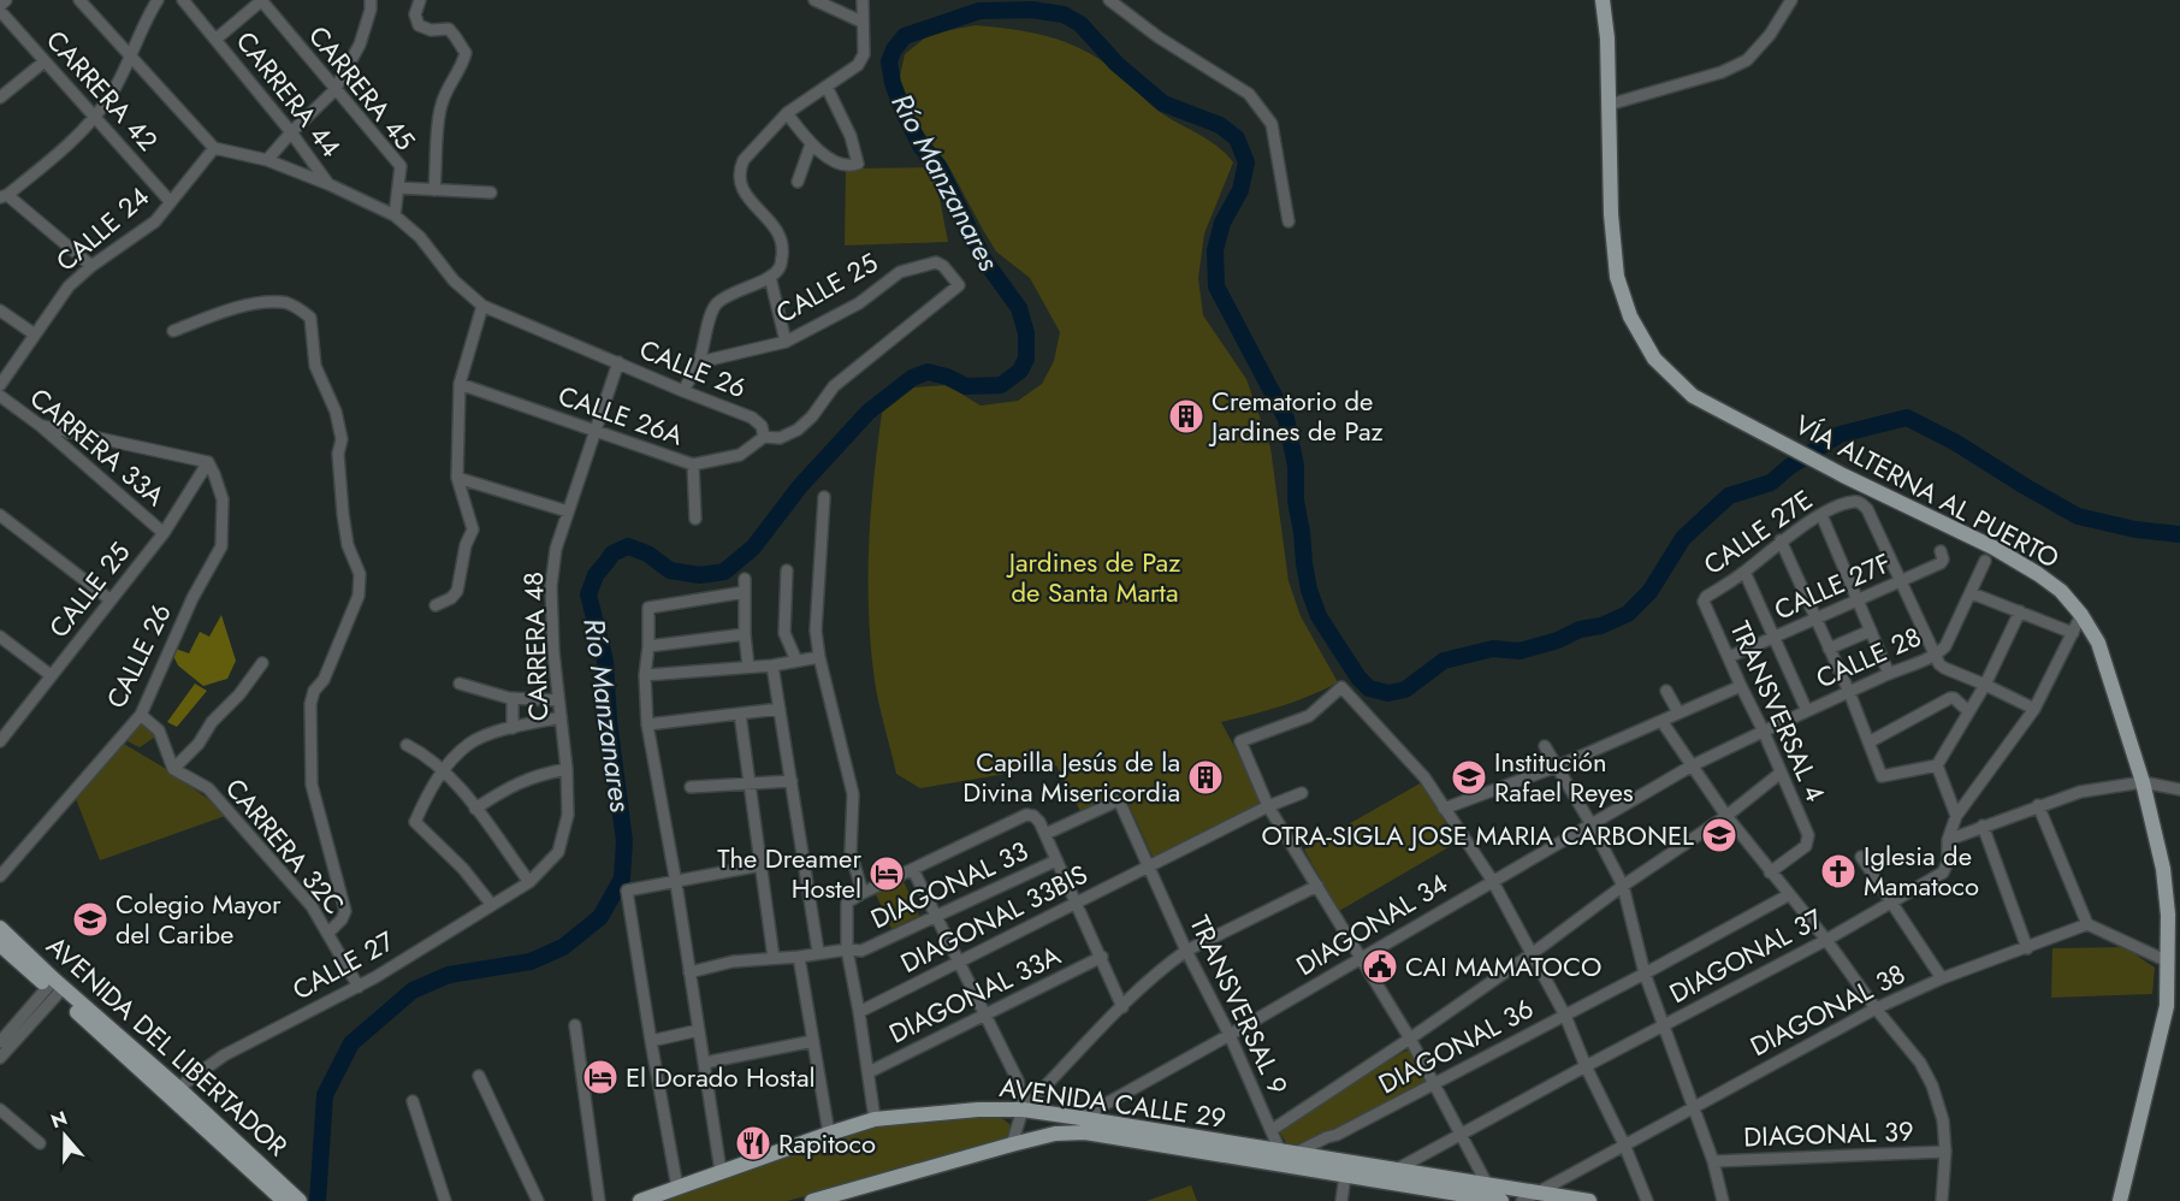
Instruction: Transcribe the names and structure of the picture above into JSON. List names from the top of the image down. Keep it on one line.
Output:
{"streets":{"main road":["VÍA ALTERNA AL PUERTO","AVENIDA DEL LIBERTADOR","AVENIDA CALLE 29"],"street":["CARRERA 45","CARRERA 42","CARRERA 44","CALLE 24","CALLE 25","CALLE 26","CALLE 26A","CARRERA 33A","CALLE 27E","CALLE 27F","CARRERA 48","CALLE 28","TRANSVERSAL 4","CARRERA 32C","DIAGONAL 33","DIAGONAL 33BIS","DIAGONAL 34","DIAGONAL 37","CALLE 27","DIAGONAL 33A","TRANSVERSAL 9","DIAGONAL 38","DIAGONAL 36","DIAGONAL 39"]},"crossings":[["CARRERA 45","CALLE 26"],["CARRERA 42","CALLE 24"],["CARRERA 44","CALLE 26"],["CALLE 24","CALLE 26"],["CALLE 25","CALLE 26"],["CALLE 25","CALLE 26A"],["CALLE 25","CARRERA 33A"],["CALLE 26","CALLE 26A"],["CALLE 26","CARRERA 48"],["CALLE 26A","CARRERA 48"],["VÍA ALTERNA AL PUERTO","DIAGONAL 37"],["CALLE 27E","CALLE 27F"],["CALLE 27E","TRANSVERSAL 4"],["CALLE 27F","TRANSVERSAL 4"],["CARRERA 48","CALLE 27"],["CALLE 28","TRANSVERSAL 4"],["CALLE 28","DIAGONAL 34"],["TRANSVERSAL 4","DIAGONAL 34"],["CARRERA 32C","CALLE 27"],["DIAGONAL 33BIS","TRANSVERSAL 9"],["DIAGONAL 34","TRANSVERSAL 9"],["DIAGONAL 34","AVENIDA CALLE 29"],["DIAGONAL 37","AVENIDA CALLE 29"],["CALLE 27","AVENIDA DEL LIBERTADOR"],["TRANSVERSAL 9","DIAGONAL 36"],["TRANSVERSAL 9","AVENIDA CALLE 29"],["DIAGONAL 38","AVENIDA CALLE 29"],["DIAGONAL 36","AVENIDA CALLE 29"]],"water":["Río Manzanares"],"parks":["Jardines de Paz de Santa Marta"],"places":{"building":["Crematorio de Jardines de Paz","Capilla Jesús de la Divina Misericordia"],"school or university":["Institución Rafael Reyes","OTRA-SIGLA JOSE MARIA CARBONEL","Colegio Mayor del Caribe"],"church":["Iglesia de Mamatoco"],"hotel":["The Dreamer Hostel","El Dorado Hostal"],"public building":["CAI MAMATOCO"],"restaurant":["Rapitoco"]},"north":"top"}
